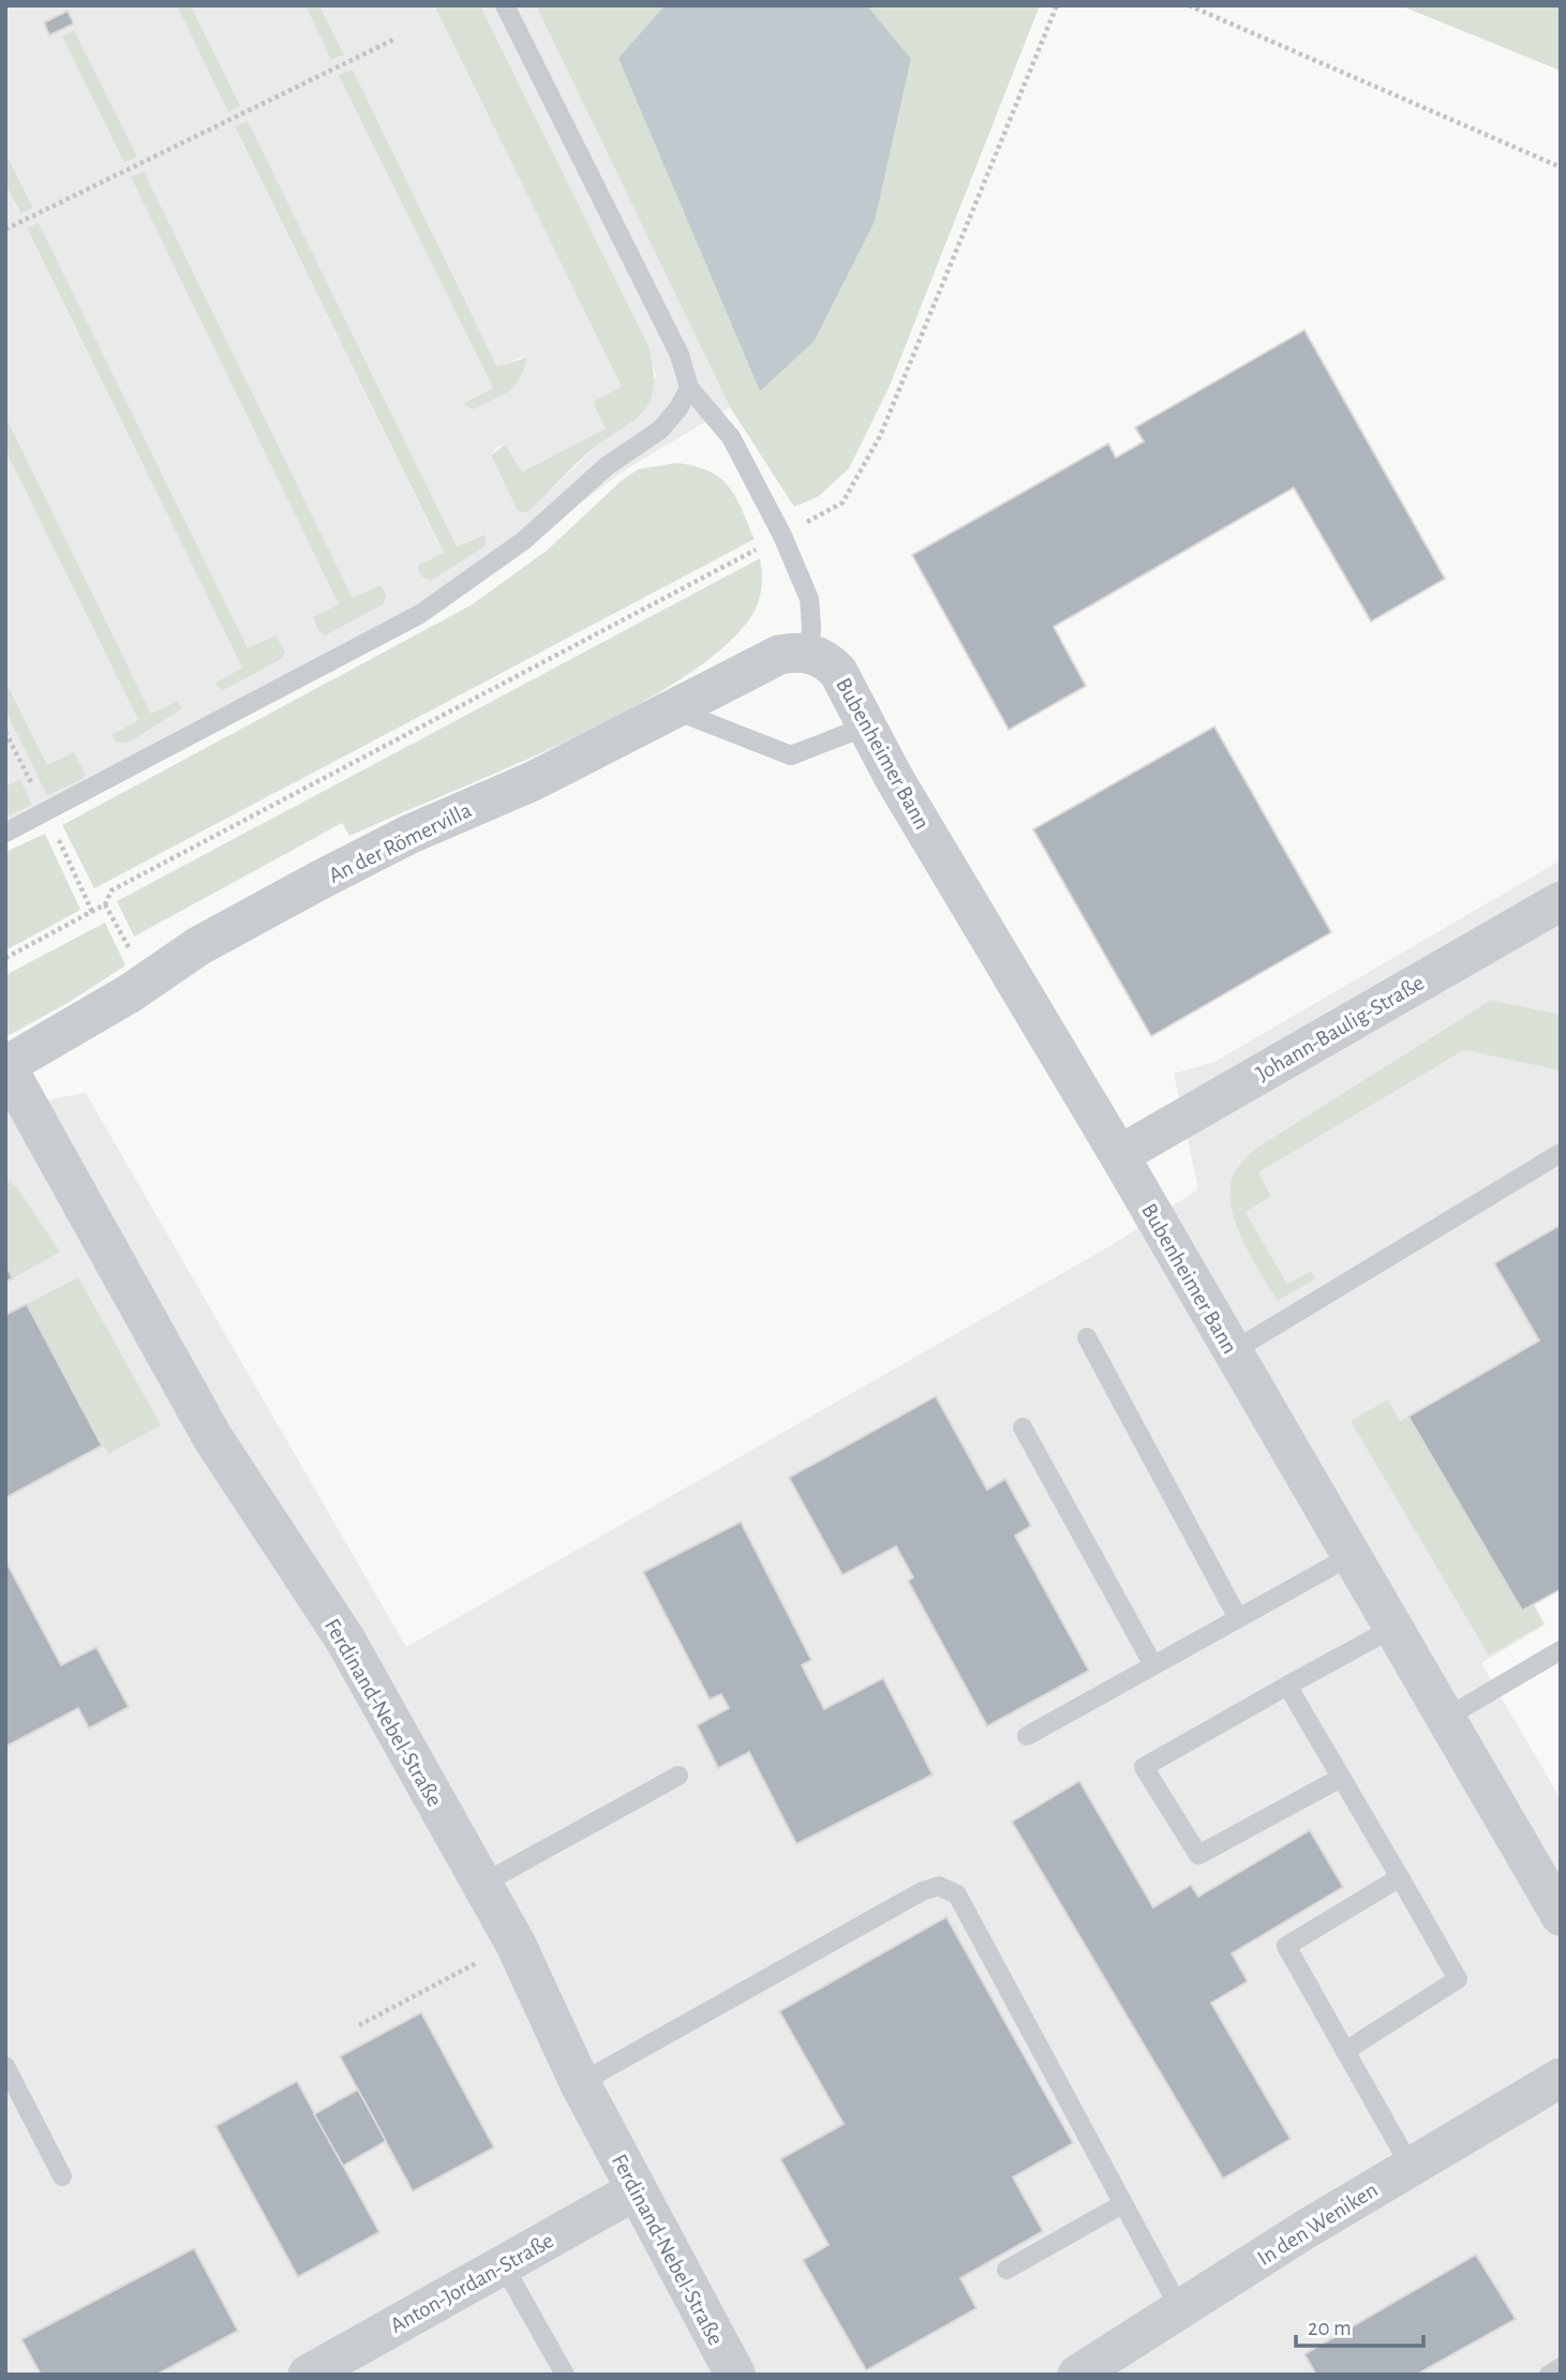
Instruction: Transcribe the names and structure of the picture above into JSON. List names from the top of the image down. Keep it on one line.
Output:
{"streets":{"street":["Bubenheimer Bann","An der Römervilla","Johann-Baulig-Straße","Ferdinand-Nebel-Straße","In den Weniken","Anton-Jordan-Straße"]},"crossings":[["Bubenheimer Bann","An der Römervilla"],["Bubenheimer Bann","Johann-Baulig-Straße"],["An der Römervilla","Ferdinand-Nebel-Straße"],["Ferdinand-Nebel-Straße","Anton-Jordan-Straße"]],"scale_bar":"20 m"}
